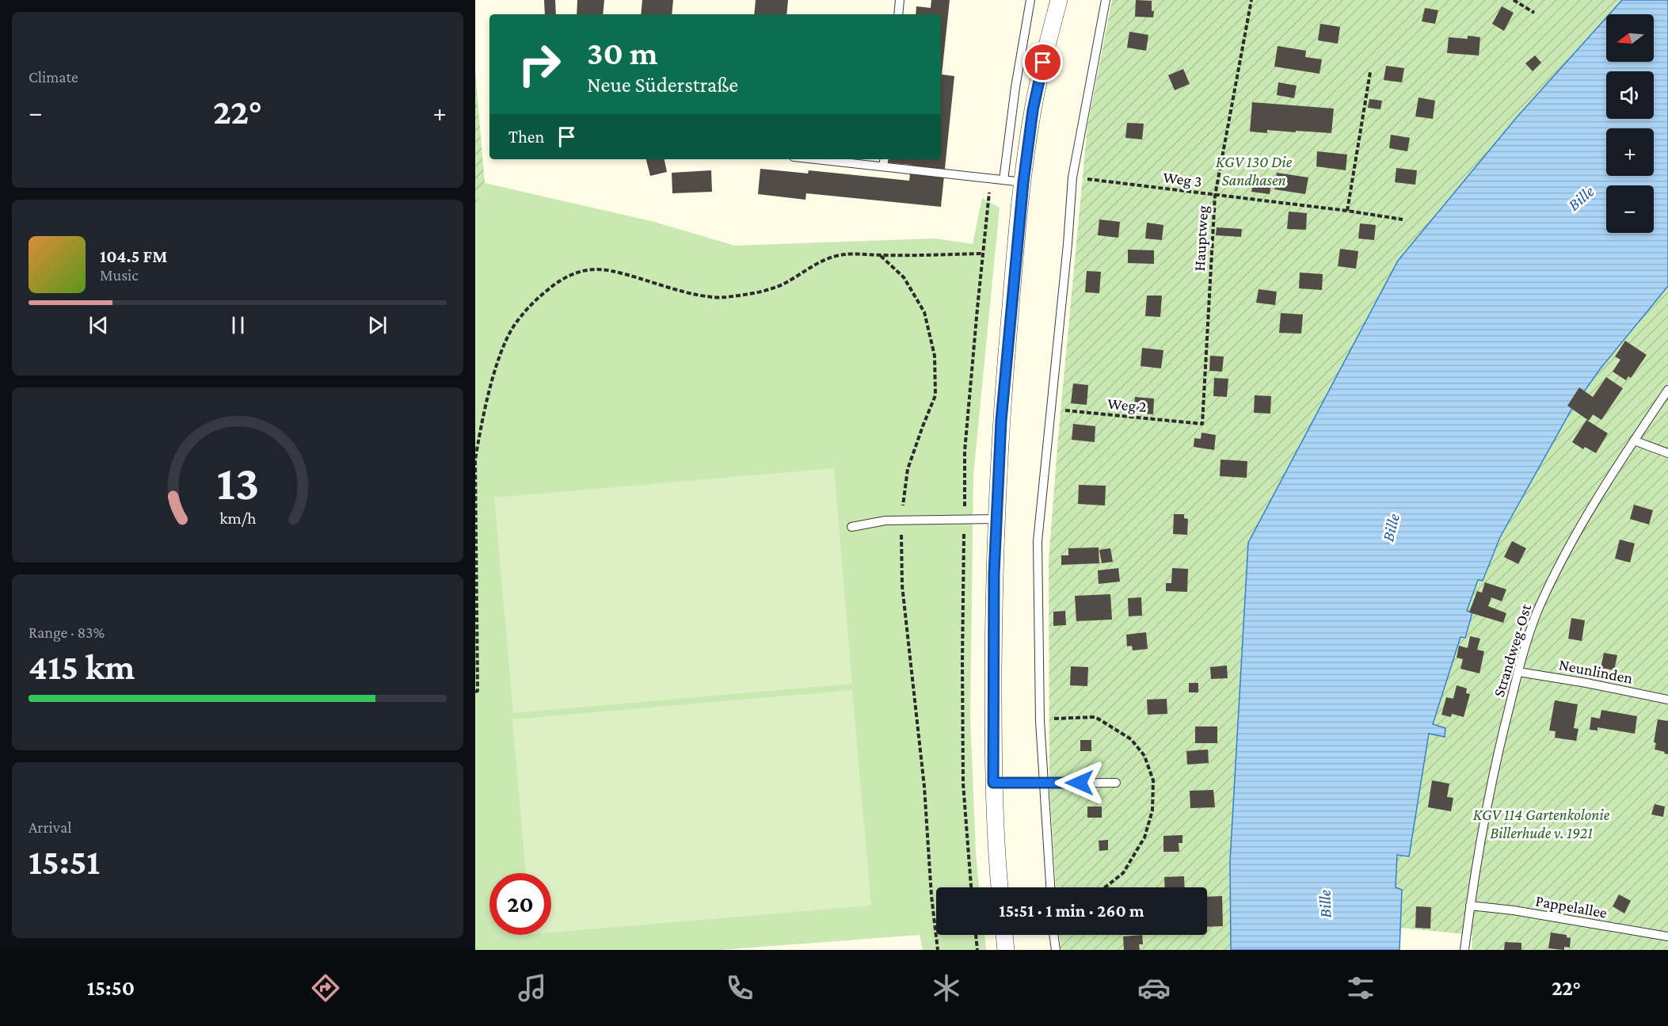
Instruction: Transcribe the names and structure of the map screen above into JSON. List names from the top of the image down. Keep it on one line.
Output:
{"streets":{"lane":["Strandweg-Ost","Neunlinden","Pappelallee"],"path":["Weg 3","Hauptweg","Weg 2"]},"crossings":[["Weg 3","Hauptweg"],["Hauptweg","Weg 2"],["Strandweg-Ost","Neunlinden"],["Strandweg-Ost","Pappelallee"]],"water":["Bille"],"parks":["KGV 130 Die Sandhasen","KGV 114 Gartenkolonie Billerhude v. 1921"],"north":"left","page":{"tile":["Climate",["Range · 83%","415 km"],["Arrival","15:51"]],"map_buttons":["+","−"],"turn":["30 m","Neue Süderstraße"],"heat":["−","22°","+"],"then":"Then","song":["104.5 FM","Music"],"limit":"20","trip":"15:51 · 1 min · 260 m","tabs":["15:50","22°"],"gauge":["13","km/h"]}}
